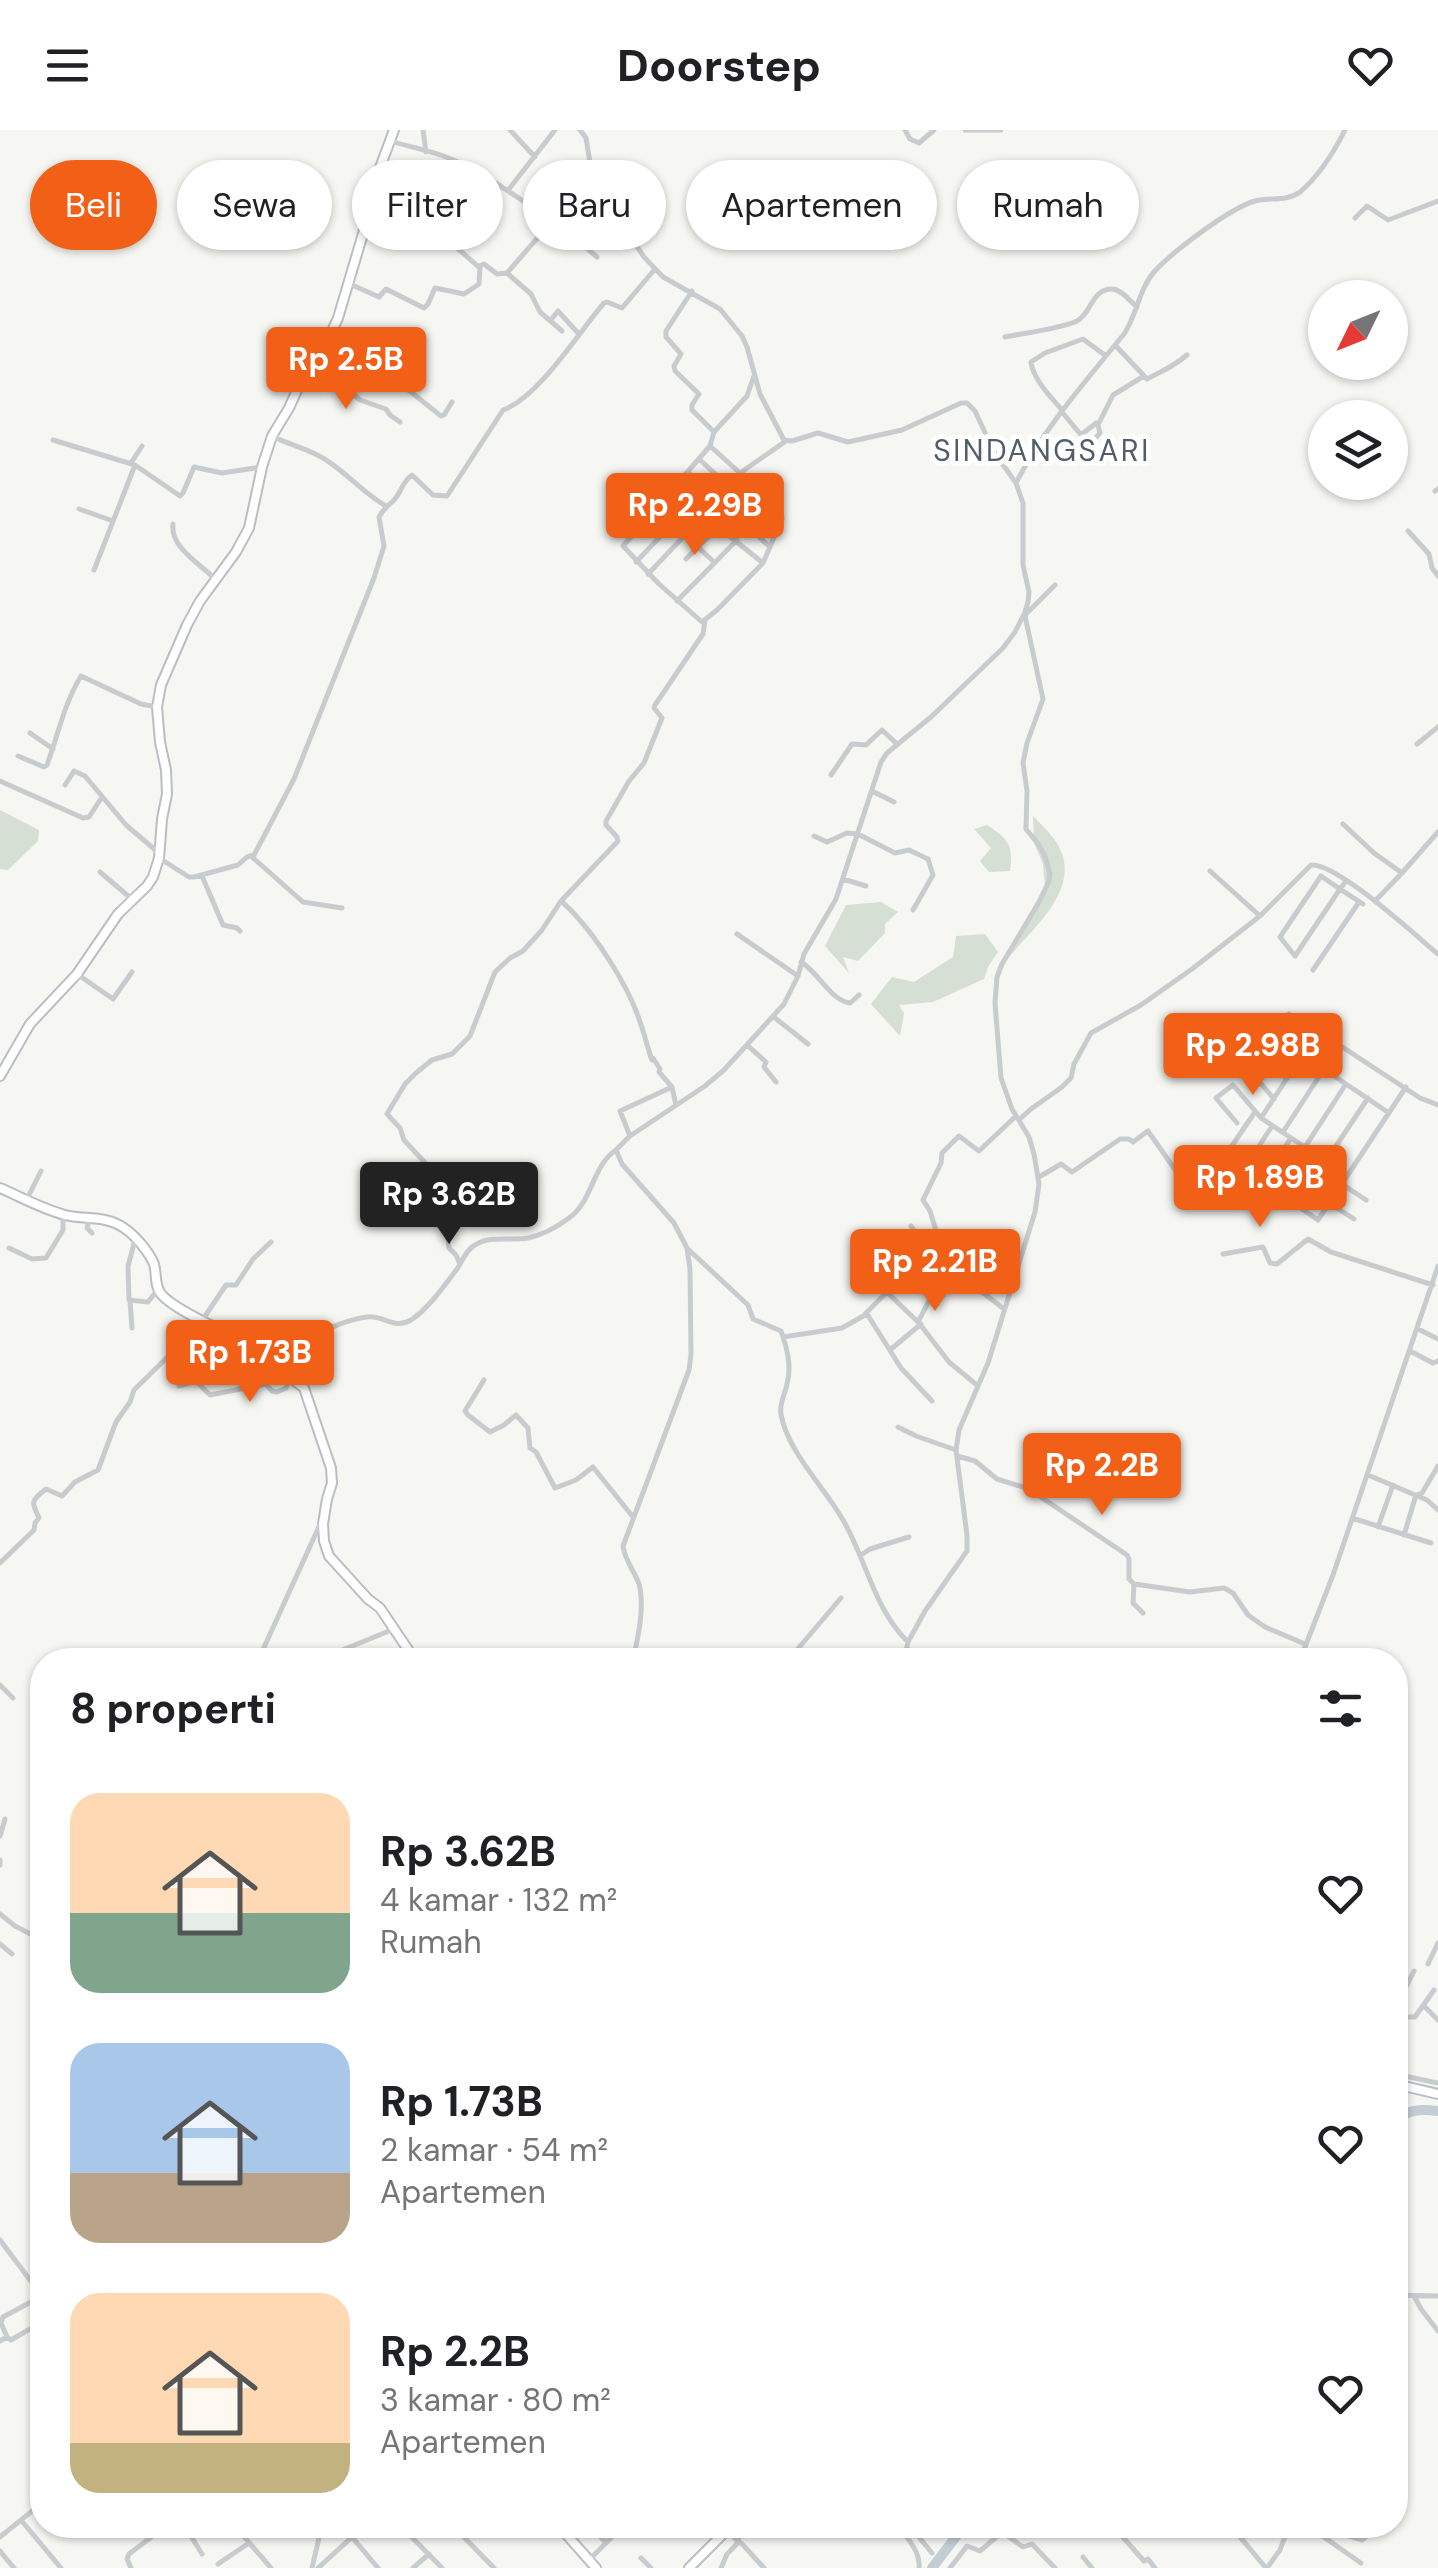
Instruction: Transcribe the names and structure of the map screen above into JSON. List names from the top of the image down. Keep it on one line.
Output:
{"districts":["SINDANGSARI"],"north":"bottom left","page":{"header":"Doorstep","chip":["Beli","Sewa","Filter","Baru","Apartemen","Rumah"],"price":["Rp 2.5B","Rp 2.29B","Rp 2.98B","Rp 1.89B","Rp 3.62B","Rp 2.21B","Rp 1.73B","Rp 2.2B"],"heading":"8 properti","list":[{"name":"Rp 3.62B","note":"4 kamar · 132 m² · Rumah"},{"name":"Rp 1.73B","note":"2 kamar · 54 m² · Apartemen"},{"name":"Rp 2.2B","note":"3 kamar · 80 m² · Apartemen"}]}}
